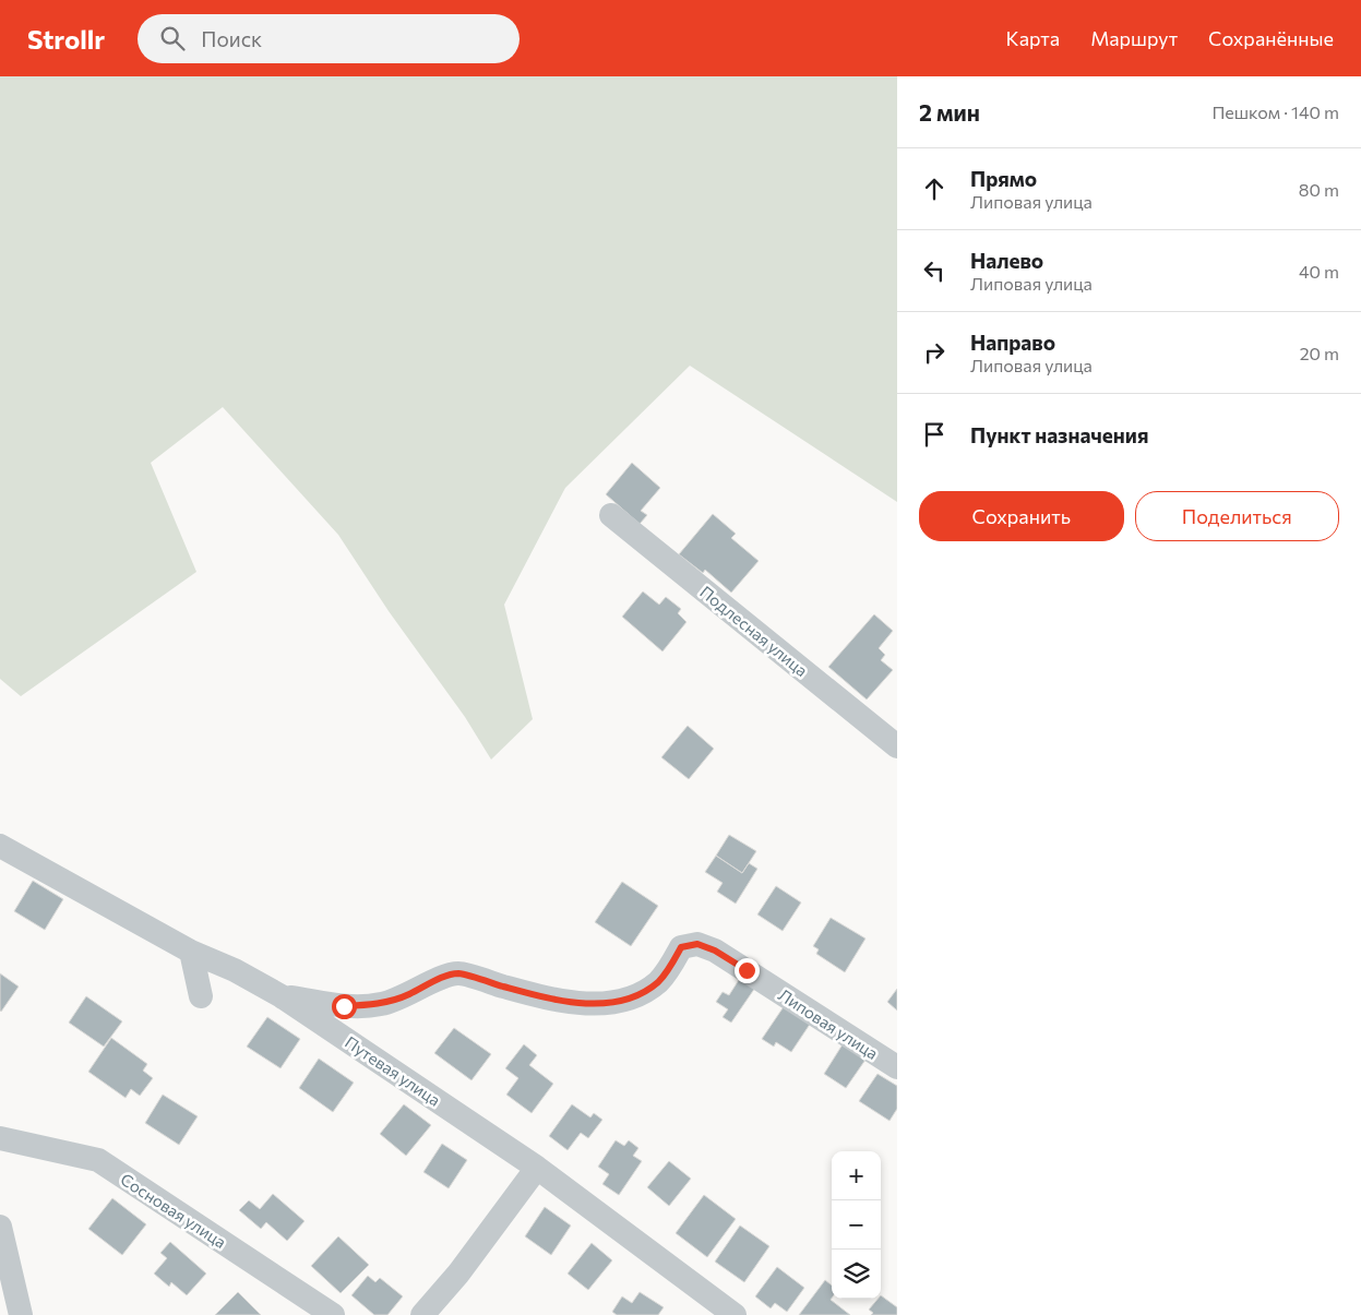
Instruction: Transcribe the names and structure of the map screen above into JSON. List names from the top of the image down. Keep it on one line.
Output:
{"streets":{"street":["Подлесная улица","Липовая улица","Путевая улица","Сосновая улица"]},"crossings":[["Липовая улица","Путевая улица"]],"page":{"header":"Strollr","search":"Поиск","nav":["Карта","Маршрут","Сохранённые"],"heading":["2 мин","Пешком · 140 m"],"list":[["Прямо","Липовая улица","80 m"],["Налево","Липовая улица","40 m"],["Направо","Липовая улица","20 m"],"Пункт назначения"],"buttons":["Сохранить","Поделиться"],"map_buttons":["+","−"]}}
